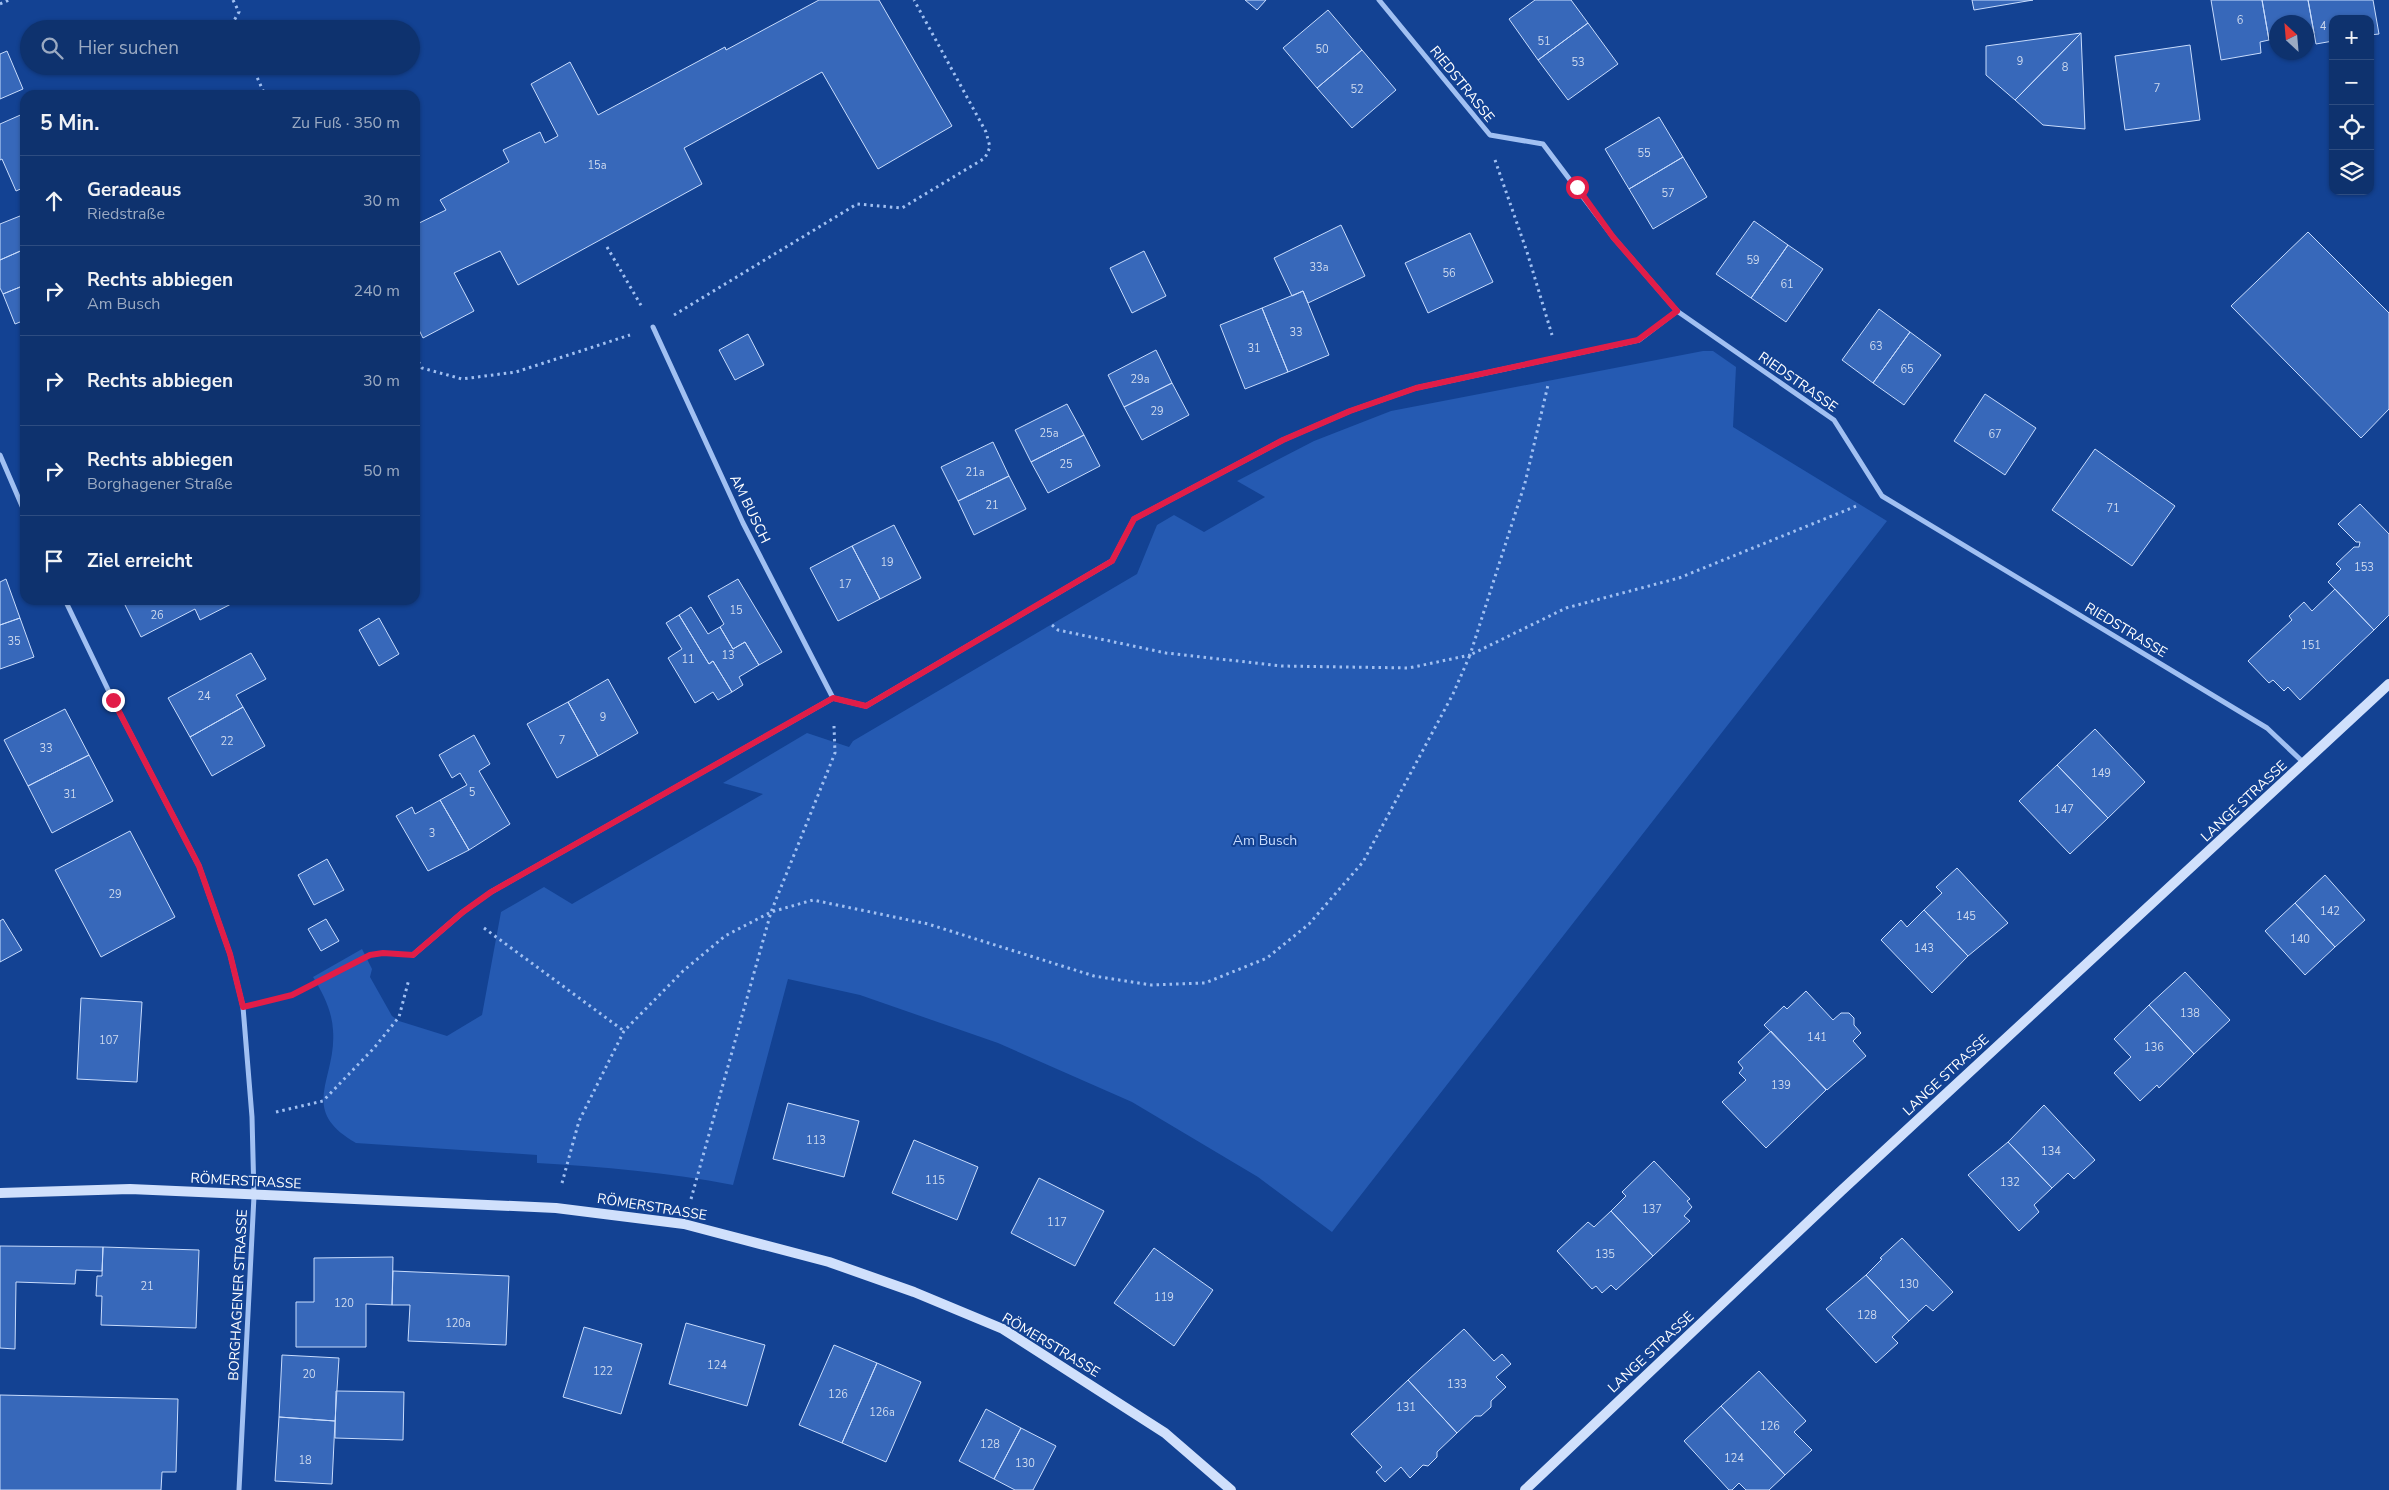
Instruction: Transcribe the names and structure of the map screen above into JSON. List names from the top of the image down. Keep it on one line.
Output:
{"streets":{"main road":["LANGE STRASSE","RÖMERSTRASSE"],"street":["RIEDSTRASSE","AM BUSCH","BORGHAGENER STRASSE"]},"crossings":[["RIEDSTRASSE","LANGE STRASSE"],["RÖMERSTRASSE","BORGHAGENER STRASSE"]],"parks":["Am Busch"],"house_numbers":["6","4","51","50","9","53","8","7","52","55","15a","57","59","33a","56","61","33","63","31","65","29a","29","25a","67","25","21a","21","71","19","153","17","15","26","35","151","13","11","24","9","7","22","33","149","5","31","147","3","29","142","145","140","143","138","141","107","136","139","113","134","115","132","137","117","135","130","21","119","120","128","120a","124","122","20","133","126","131","126a","126","128","124","18","130"],"north":"top left","page":{"map_buttons":["+","−"],"search":"Hier suchen","heading":["5 Min.","Zu Fuß · 350 m"],"list":[["Geradeaus","Riedstraße","30 m"],["Rechts abbiegen","Am Busch","240 m"],["Rechts abbiegen","30 m"],["Rechts abbiegen","Borghagener Straße","50 m"],"Ziel erreicht"]}}
